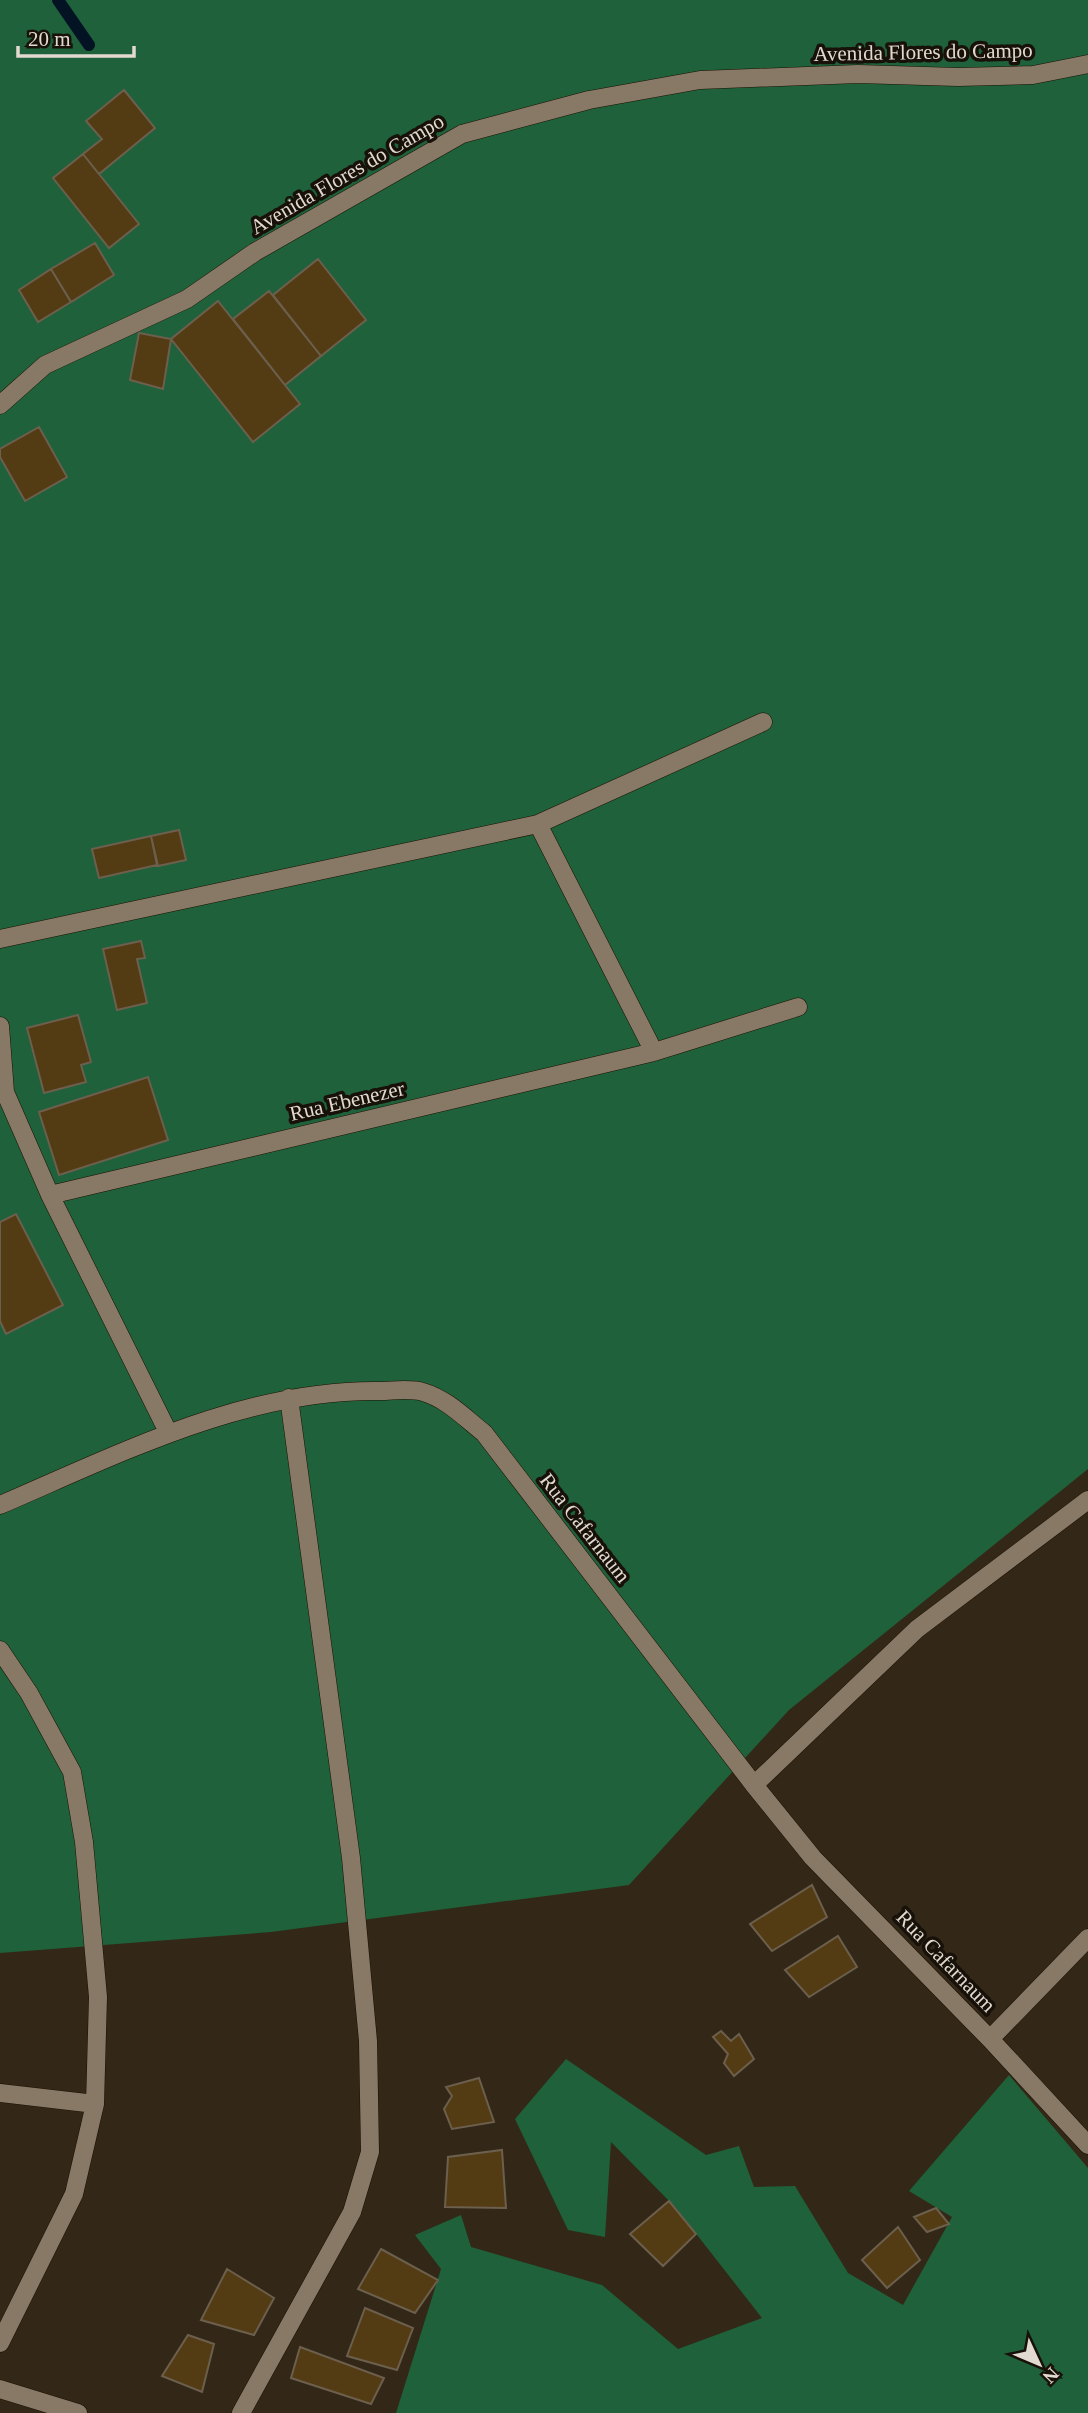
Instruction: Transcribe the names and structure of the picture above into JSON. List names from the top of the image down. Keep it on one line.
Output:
{"streets":{"street":["Avenida Flores do Campo","Rua Ebenezer","Rua Cafarnaum"]},"scale_bar":"20 m","north":"bottom right"}
